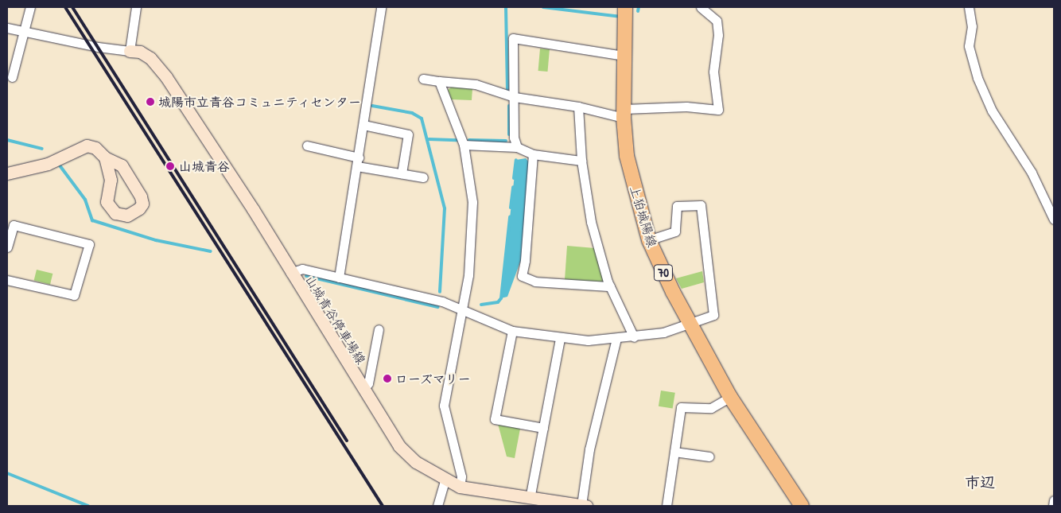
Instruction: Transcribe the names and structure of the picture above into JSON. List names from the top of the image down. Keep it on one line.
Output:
{"streets":{"main road":["上狛城陽線","70","山城青谷停車場線"]},"districts":["市辺"],"places":["城陽市立青谷コミュニティセンター","山城青谷","ローズマリー"]}
